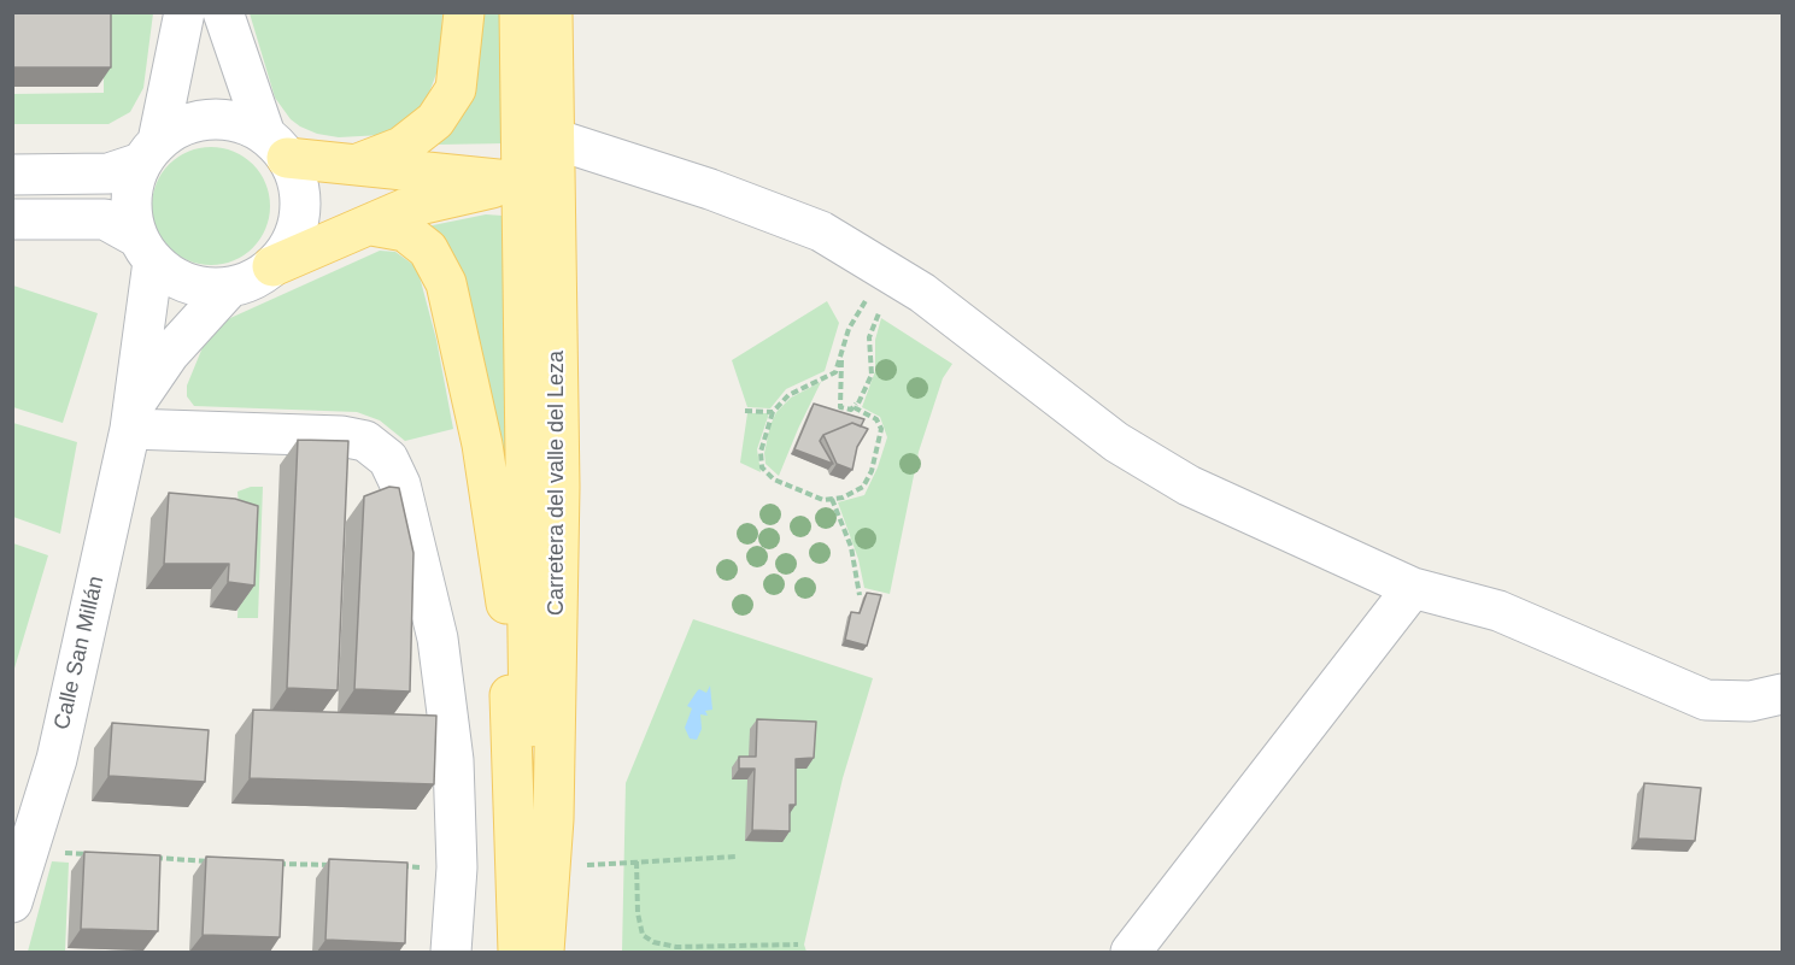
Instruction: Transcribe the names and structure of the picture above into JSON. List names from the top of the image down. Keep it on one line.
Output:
{"streets":{"main road":["Carretera del valle del Leza"],"street":["Calle San Millán"]}}
